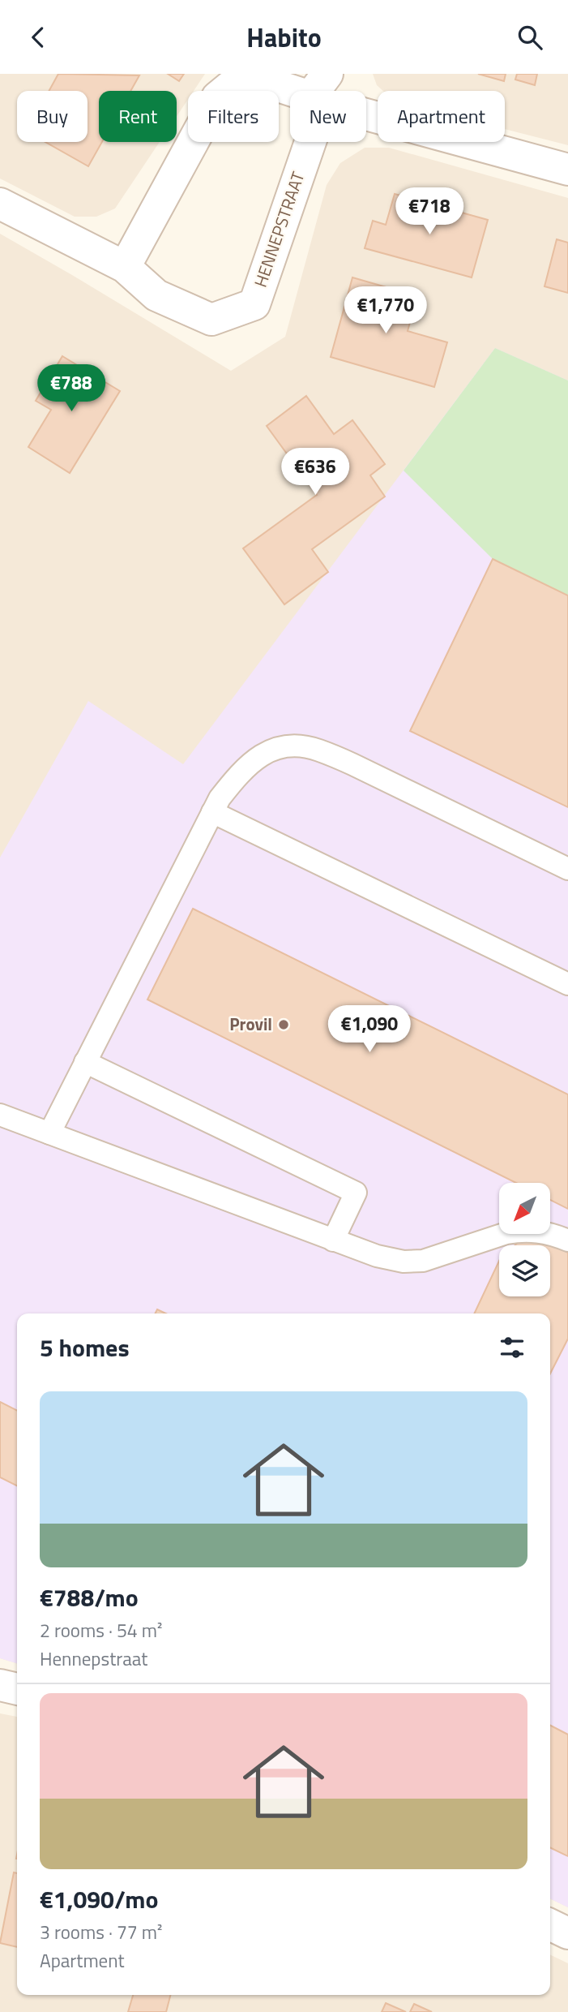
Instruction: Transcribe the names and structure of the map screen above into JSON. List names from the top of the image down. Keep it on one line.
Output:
{"streets":{"street":["HENNEPSTRAAT"]},"places":["Provil"],"north":"bottom left","page":{"header":"Habito","chip":["Buy","Rent","Filters","New","Apartment"],"price":["€718","€1,770","€788","€636","€1,090"],"heading":"5 homes","list":[{"name":"€788/mo","note":"2 rooms · 54 m² · Hennepstraat"},{"name":"€1,090/mo","note":"3 rooms · 77 m² · Apartment"}]}}
